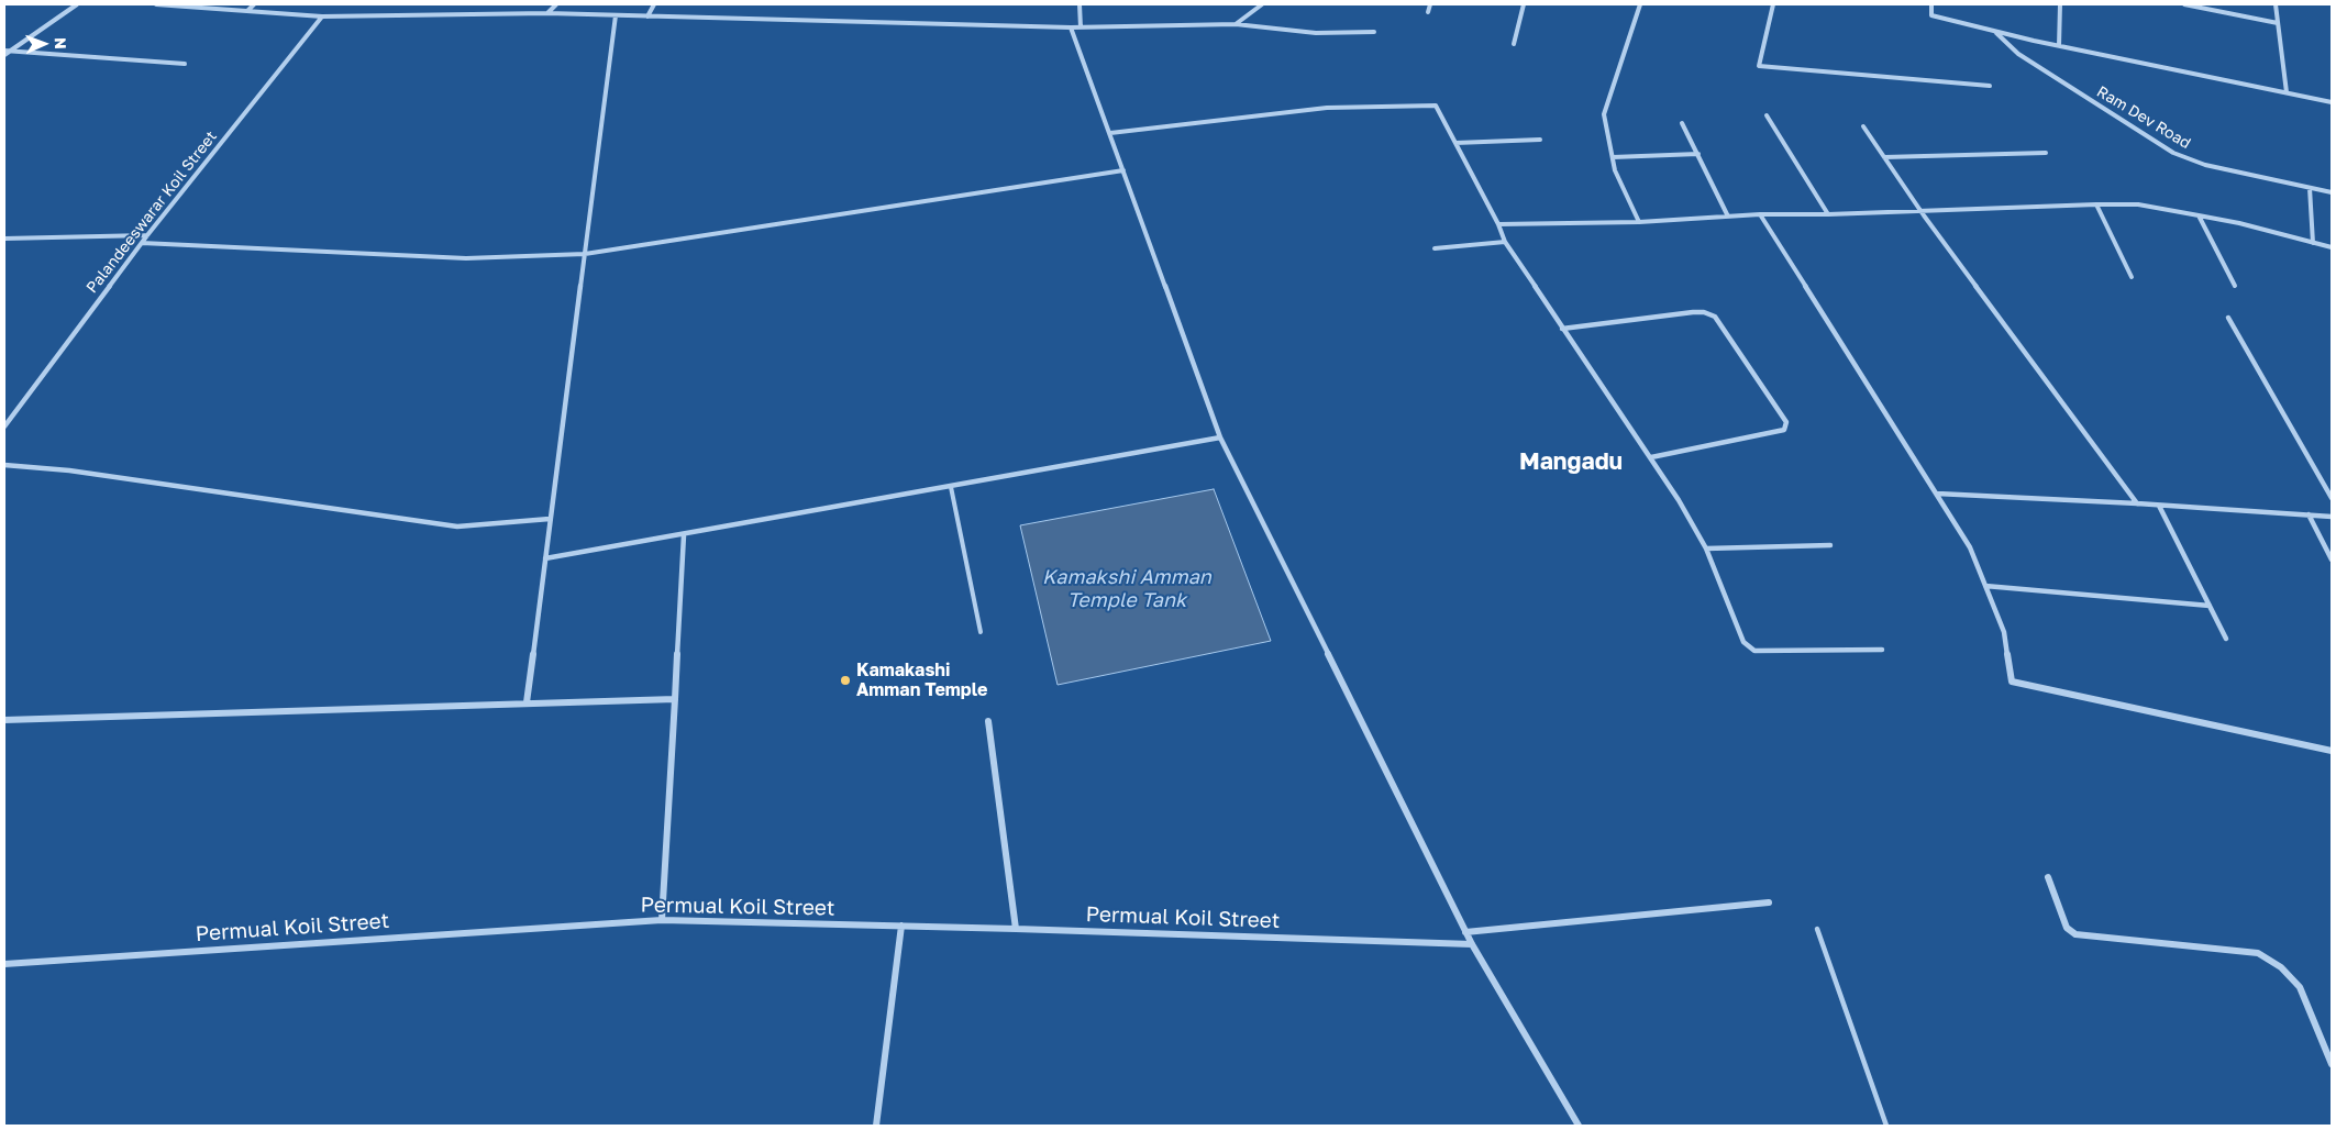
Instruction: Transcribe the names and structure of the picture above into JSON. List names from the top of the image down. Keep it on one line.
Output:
{"streets":{"street":["Ram Dev Road","Palandeeswarar Koil Street","Permual Koil Street"]},"districts":["Mangadu"],"water":["Kamakshi Amman Temple Tank"],"places":["Kamakashi Amman Temple"],"north":"right"}
